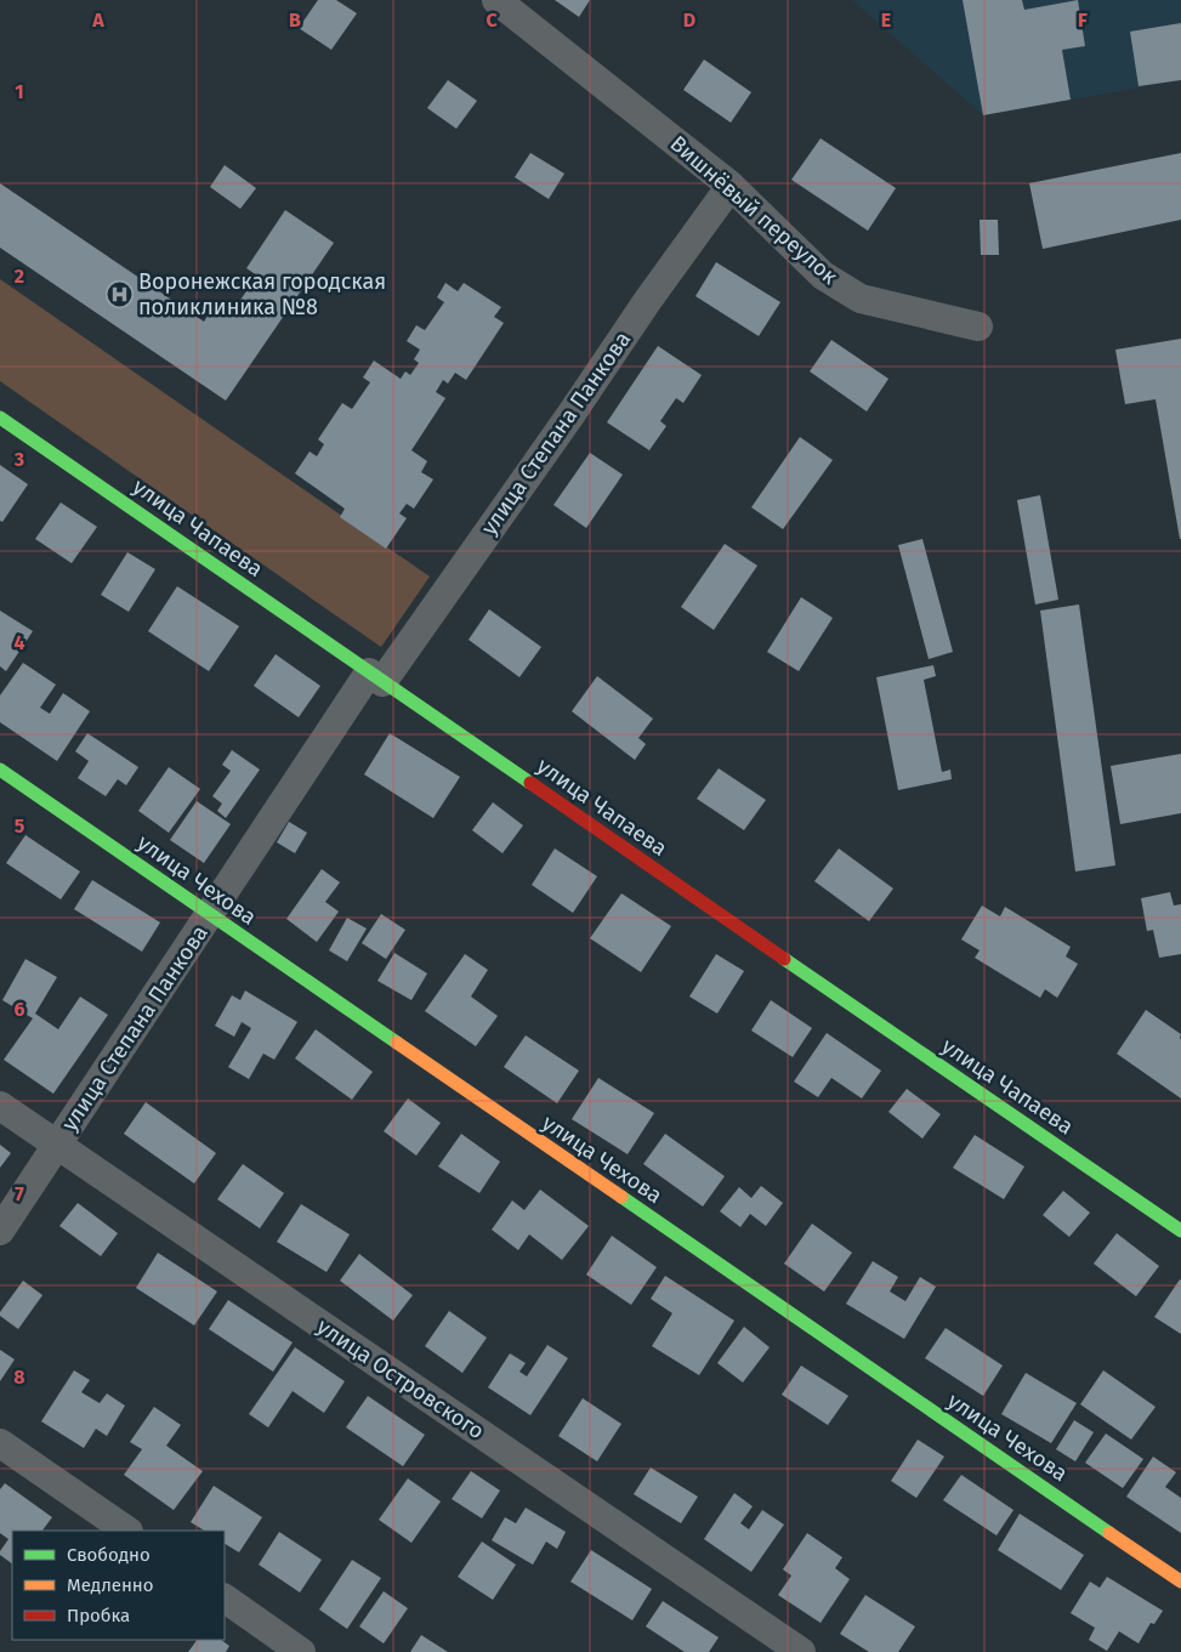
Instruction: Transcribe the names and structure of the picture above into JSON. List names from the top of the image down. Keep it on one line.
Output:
{"streets":{"street":["Вишнёвый переулок","улица Степана Панкова","улица Чапаева","улица Чехова","улица Островского"]},"crossings":[["Вишнёвый переулок","улица Степана Панкова"],["улица Степана Панкова","улица Чапаева"],["улица Степана Панкова","улица Чехова"],["улица Степана Панкова","улица Островского"]],"places":{"hospital":["Воронежская городская поликлиника №8"]},"legend":["Свободно","Медленно","Пробка"],"grid":{"columns":["A","B","C","D","E","F"],"rows":["1","2","3","4","5","6","7","8"]}}
